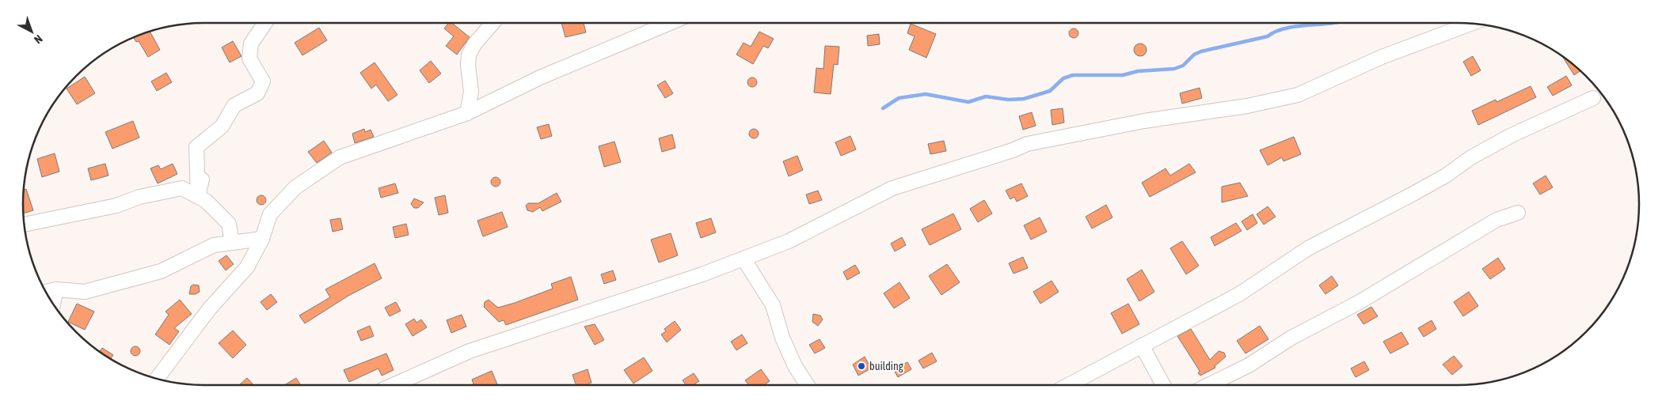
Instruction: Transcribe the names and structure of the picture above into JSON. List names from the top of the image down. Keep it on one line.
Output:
{"places":["building"],"north":"bottom right"}
